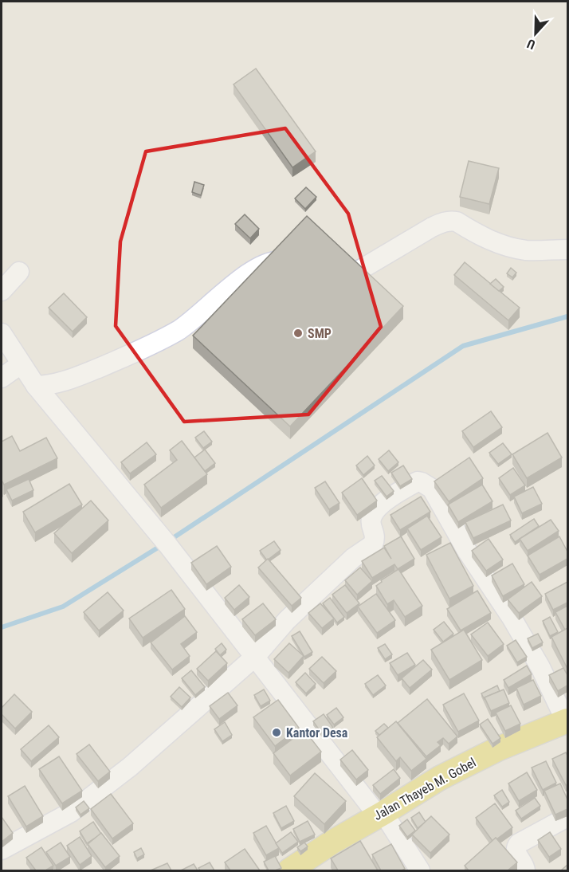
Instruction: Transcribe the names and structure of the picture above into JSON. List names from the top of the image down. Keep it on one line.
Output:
{"streets":{"main road":["Jalan Thayeb M. Gobel"]},"places":["SMP","Kantor Desa"],"north":"bottom"}
